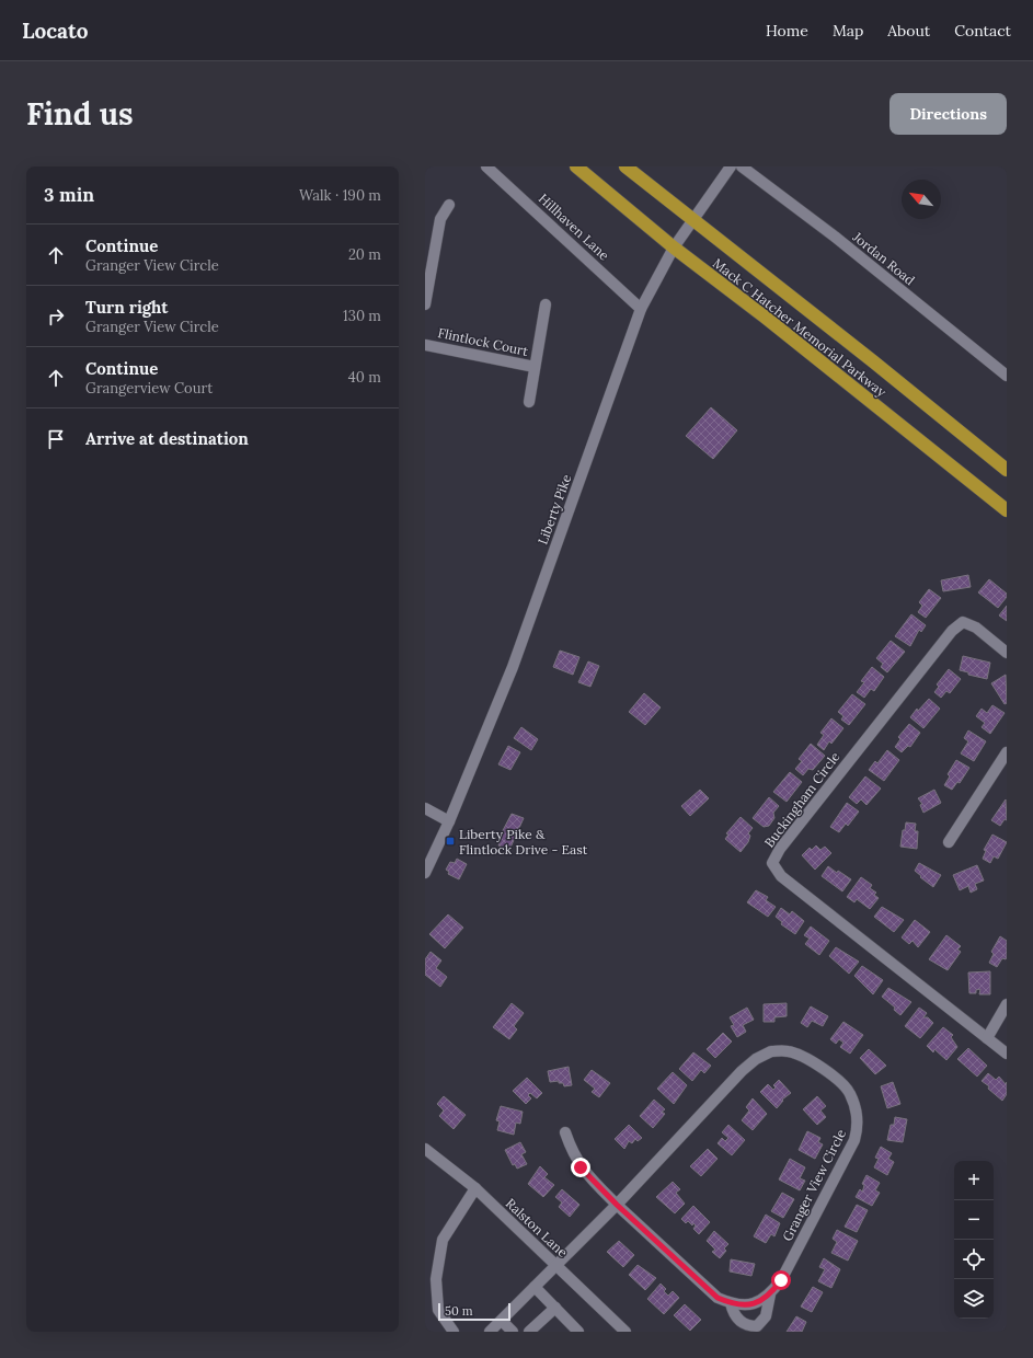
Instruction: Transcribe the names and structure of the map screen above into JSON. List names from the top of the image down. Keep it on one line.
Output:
{"streets":{"highway":["Mack C Hatcher Memorial Parkway"],"street":["Hillhaven Lane","Jordan Road","Flintlock Court","Liberty Pike","Buckingham Circle","Granger View Circle","Ralston Lane"]},"crossings":[["Hillhaven Lane","Liberty Pike"],["Mack C Hatcher Memorial Parkway","Liberty Pike"],["Granger View Circle","Ralston Lane"]],"places":{"transit":["Liberty Pike & Flintlock Drive - East"]},"scale_bar":"50 m","north":"top left","page":{"header":"Locato","nav":["Home","Map","About","Contact"],"buttons":"Directions","title":"Find us","heading":["3 min","Walk · 190 m"],"list":[["Continue","Granger View Circle","20 m"],["Turn right","Granger View Circle","130 m"],["Continue","Grangerview Court","40 m"],"Arrive at destination"],"map_buttons":["+","−"],"scale":"50 m"}}
